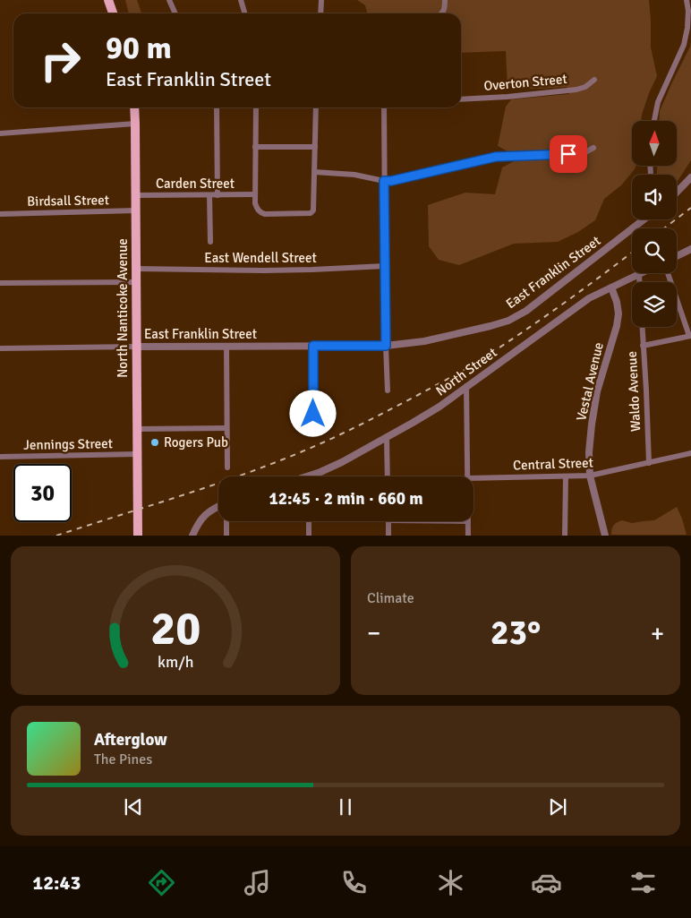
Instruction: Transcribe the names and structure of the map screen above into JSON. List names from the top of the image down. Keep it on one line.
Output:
{"streets":{"main road":["North Nanticoke Avenue"],"street":["Overton Street","Carden Street","Birdsall Street","East Wendell Street","East Franklin Street","North Street","Vestal Avenue","Waldo Avenue","Jennings Street","Central Street"]},"crossings":[["Carden Street","North Nanticoke Avenue"],["Birdsall Street","North Nanticoke Avenue"],["East Wendell Street","North Nanticoke Avenue"],["East Franklin Street","North Nanticoke Avenue"],["North Nanticoke Avenue","Jennings Street"],["North Street","Vestal Avenue"],["Vestal Avenue","Central Street"],["Waldo Avenue","Central Street"]],"places":["Rogers Pub"],"north":"top","page":{"turn":["90 m","East Franklin Street"],"limit":"30","trip":"12:45 · 2 min · 660 m","tile":"Climate","heat":["−","23°","+"],"song":["Afterglow","The Pines"],"tabs":"12:43","gauge":["20","km/h"]}}
